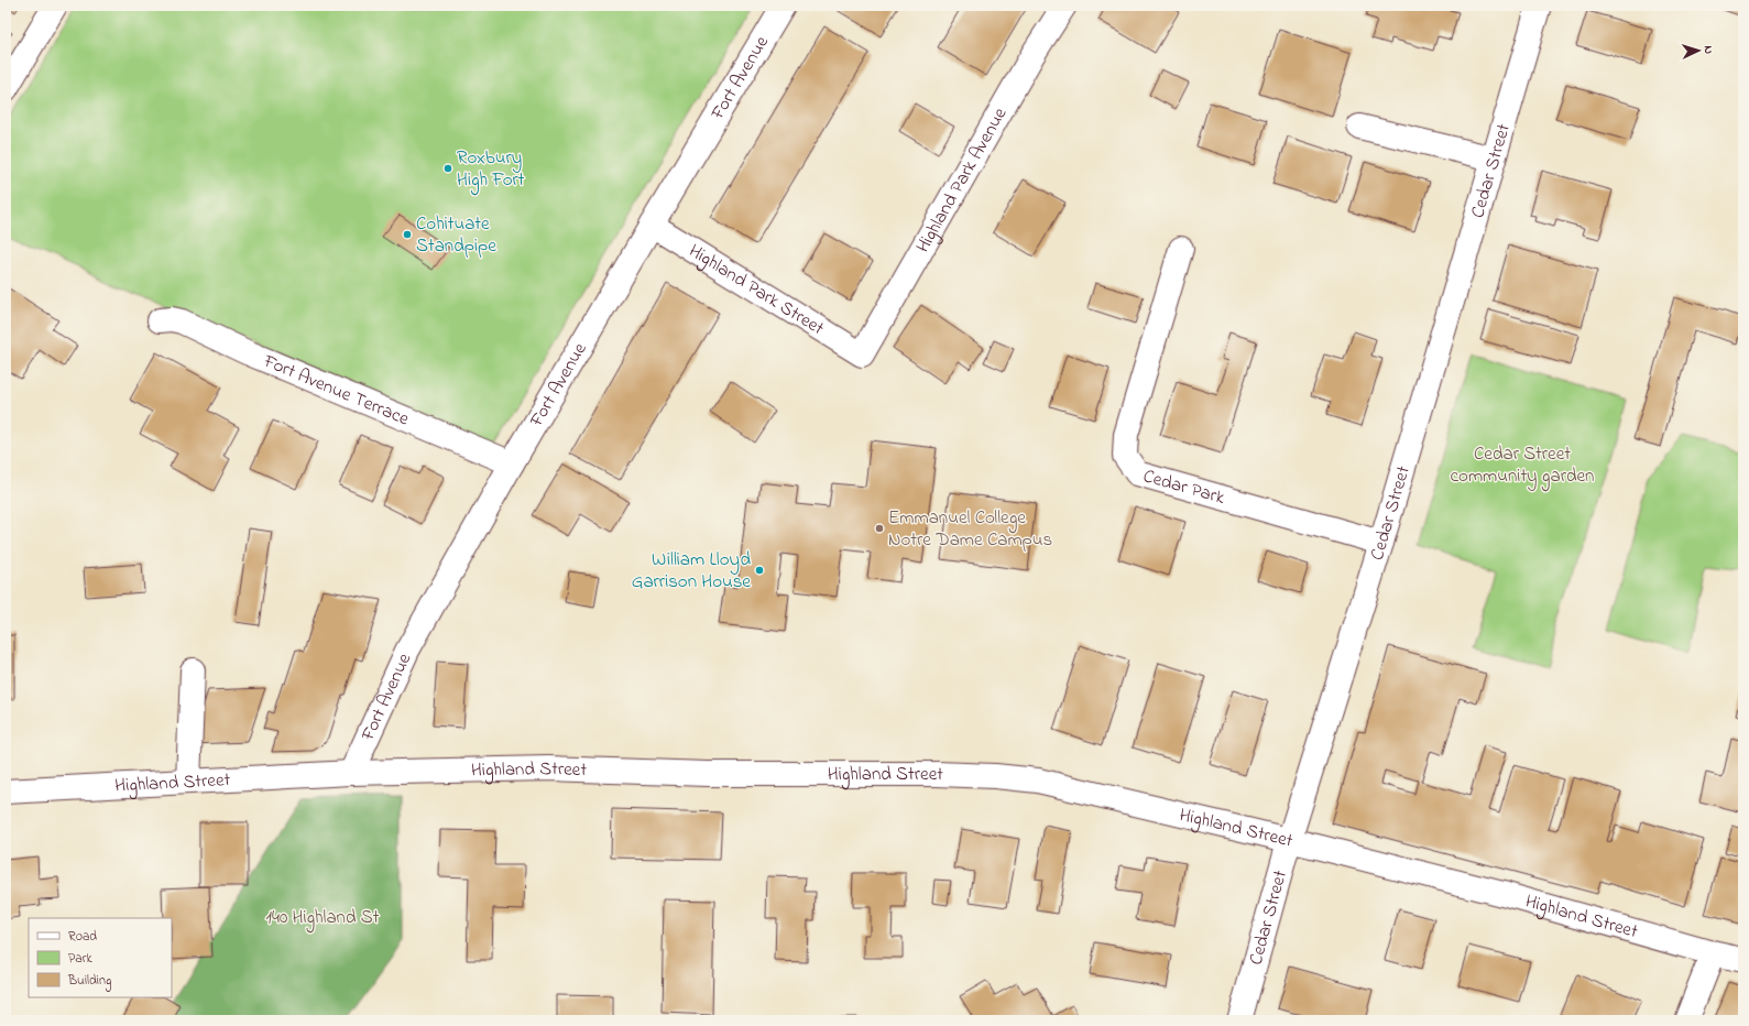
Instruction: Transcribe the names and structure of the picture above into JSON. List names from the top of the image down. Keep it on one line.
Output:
{"streets":{"street":["Fort Avenue","Cedar Street","Highland Park Avenue","Highland Park Street","Fort Avenue Terrace","Cedar Park","Highland Street"]},"crossings":[["Fort Avenue","Highland Park Street"],["Fort Avenue","Fort Avenue Terrace"],["Fort Avenue","Highland Street"],["Cedar Street","Cedar Park"],["Cedar Street","Highland Street"],["Highland Park Avenue","Highland Park Street"]],"parks":["Cedar Street community garden","140 Highland St"],"places":["Roxbury High Fort","Cohituate Standpipe","Emmanuel College Notre Dame Campus","William Lloyd Garrison House"],"legend":["Road","Park","Building"],"north":"right"}
